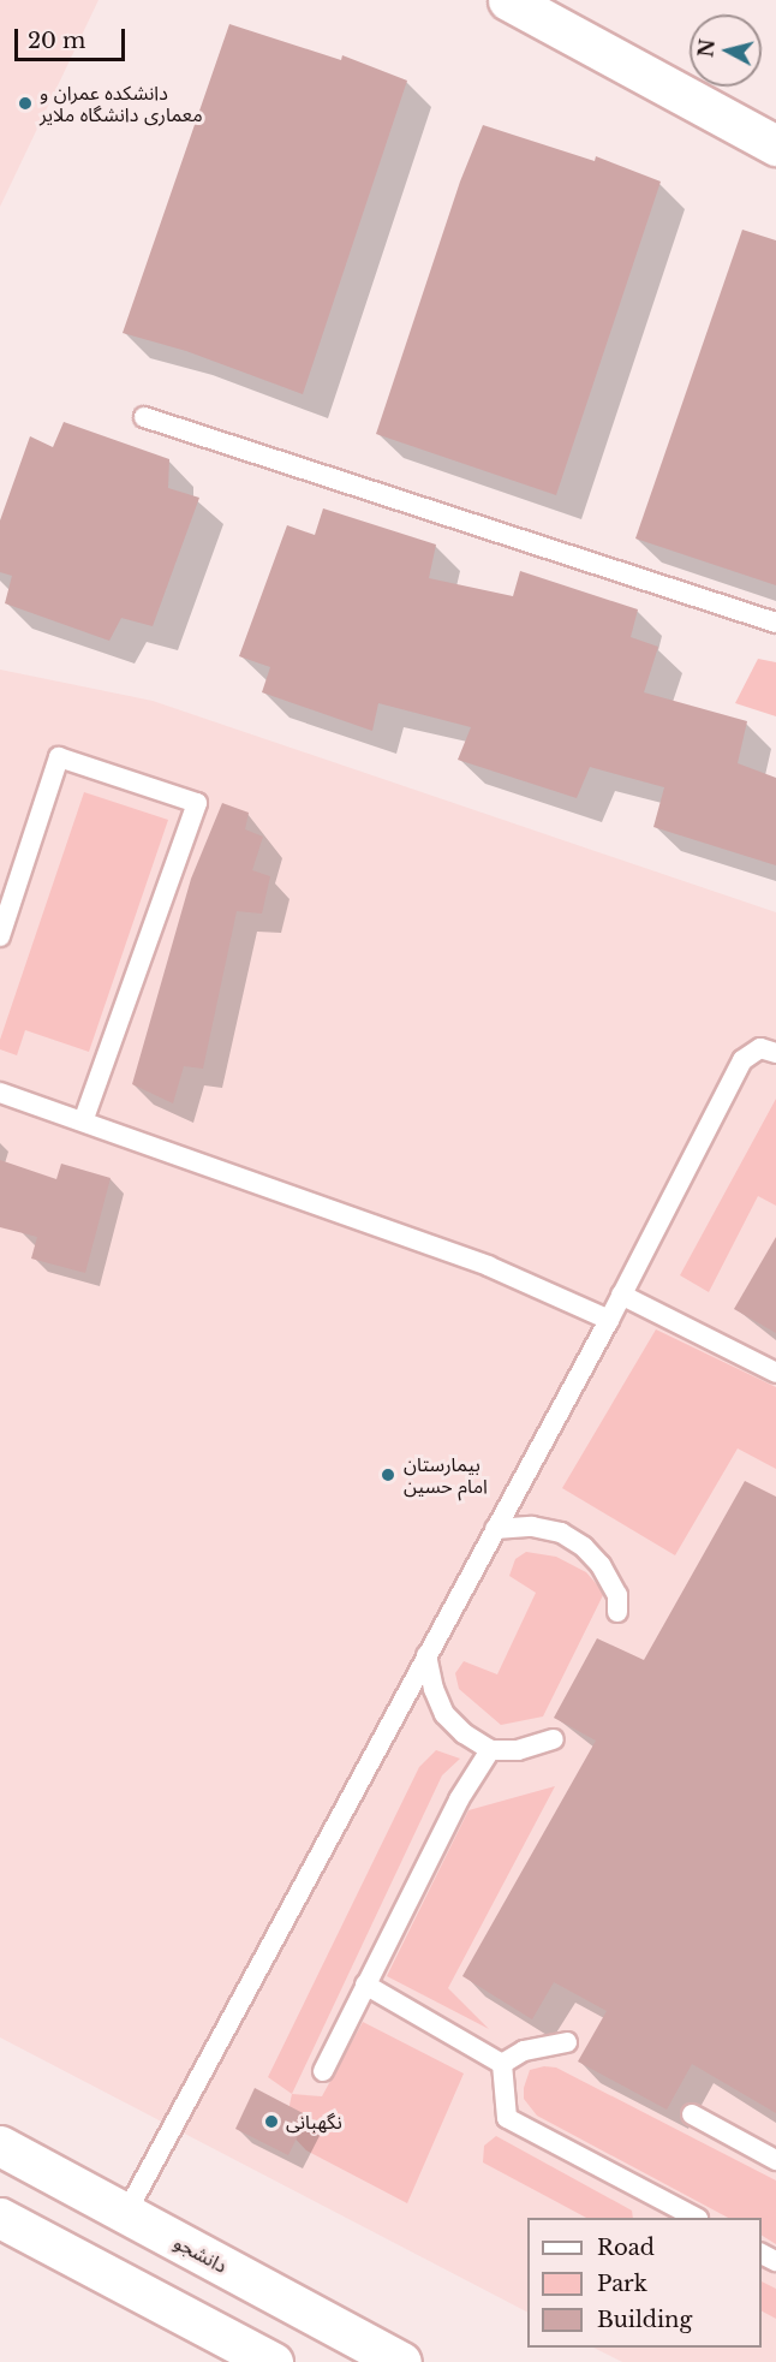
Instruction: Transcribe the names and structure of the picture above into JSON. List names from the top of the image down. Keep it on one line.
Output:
{"streets":{"main road":["دانشجو"]},"places":["دانشکده عمران و معماری دانشگاه ملایر","بیمارستان امام حسین","نگهبانی"],"legend":["Road","Park","Building"],"scale_bar":"20 m","north":"left"}
